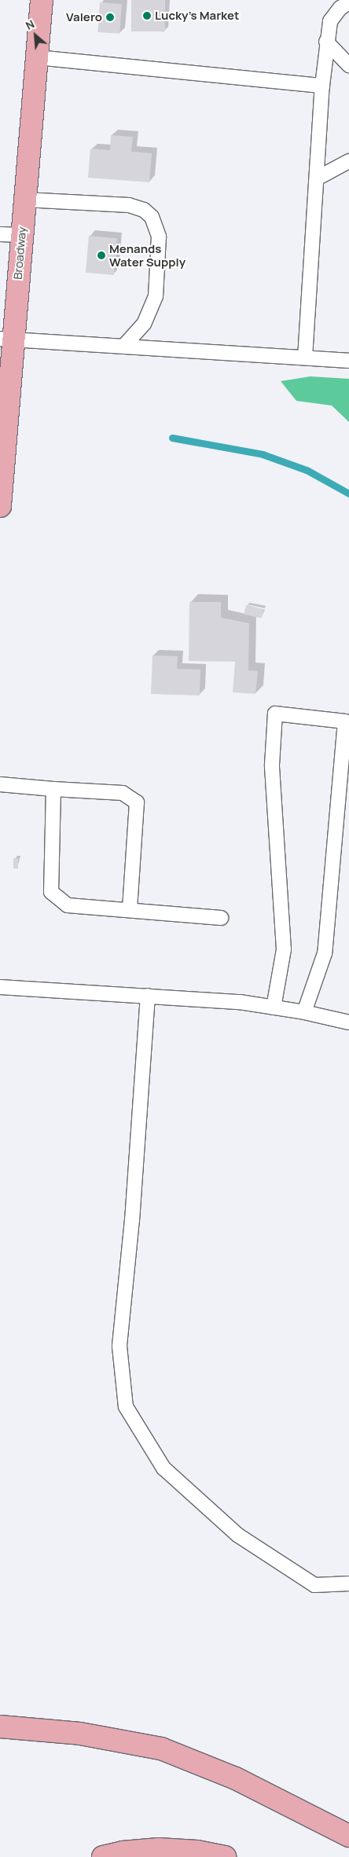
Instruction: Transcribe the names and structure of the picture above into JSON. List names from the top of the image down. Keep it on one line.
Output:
{"streets":{"main road":["Broadway"]},"places":["Lucky's Market","Valero","Menands Water Supply"],"north":"top left"}
